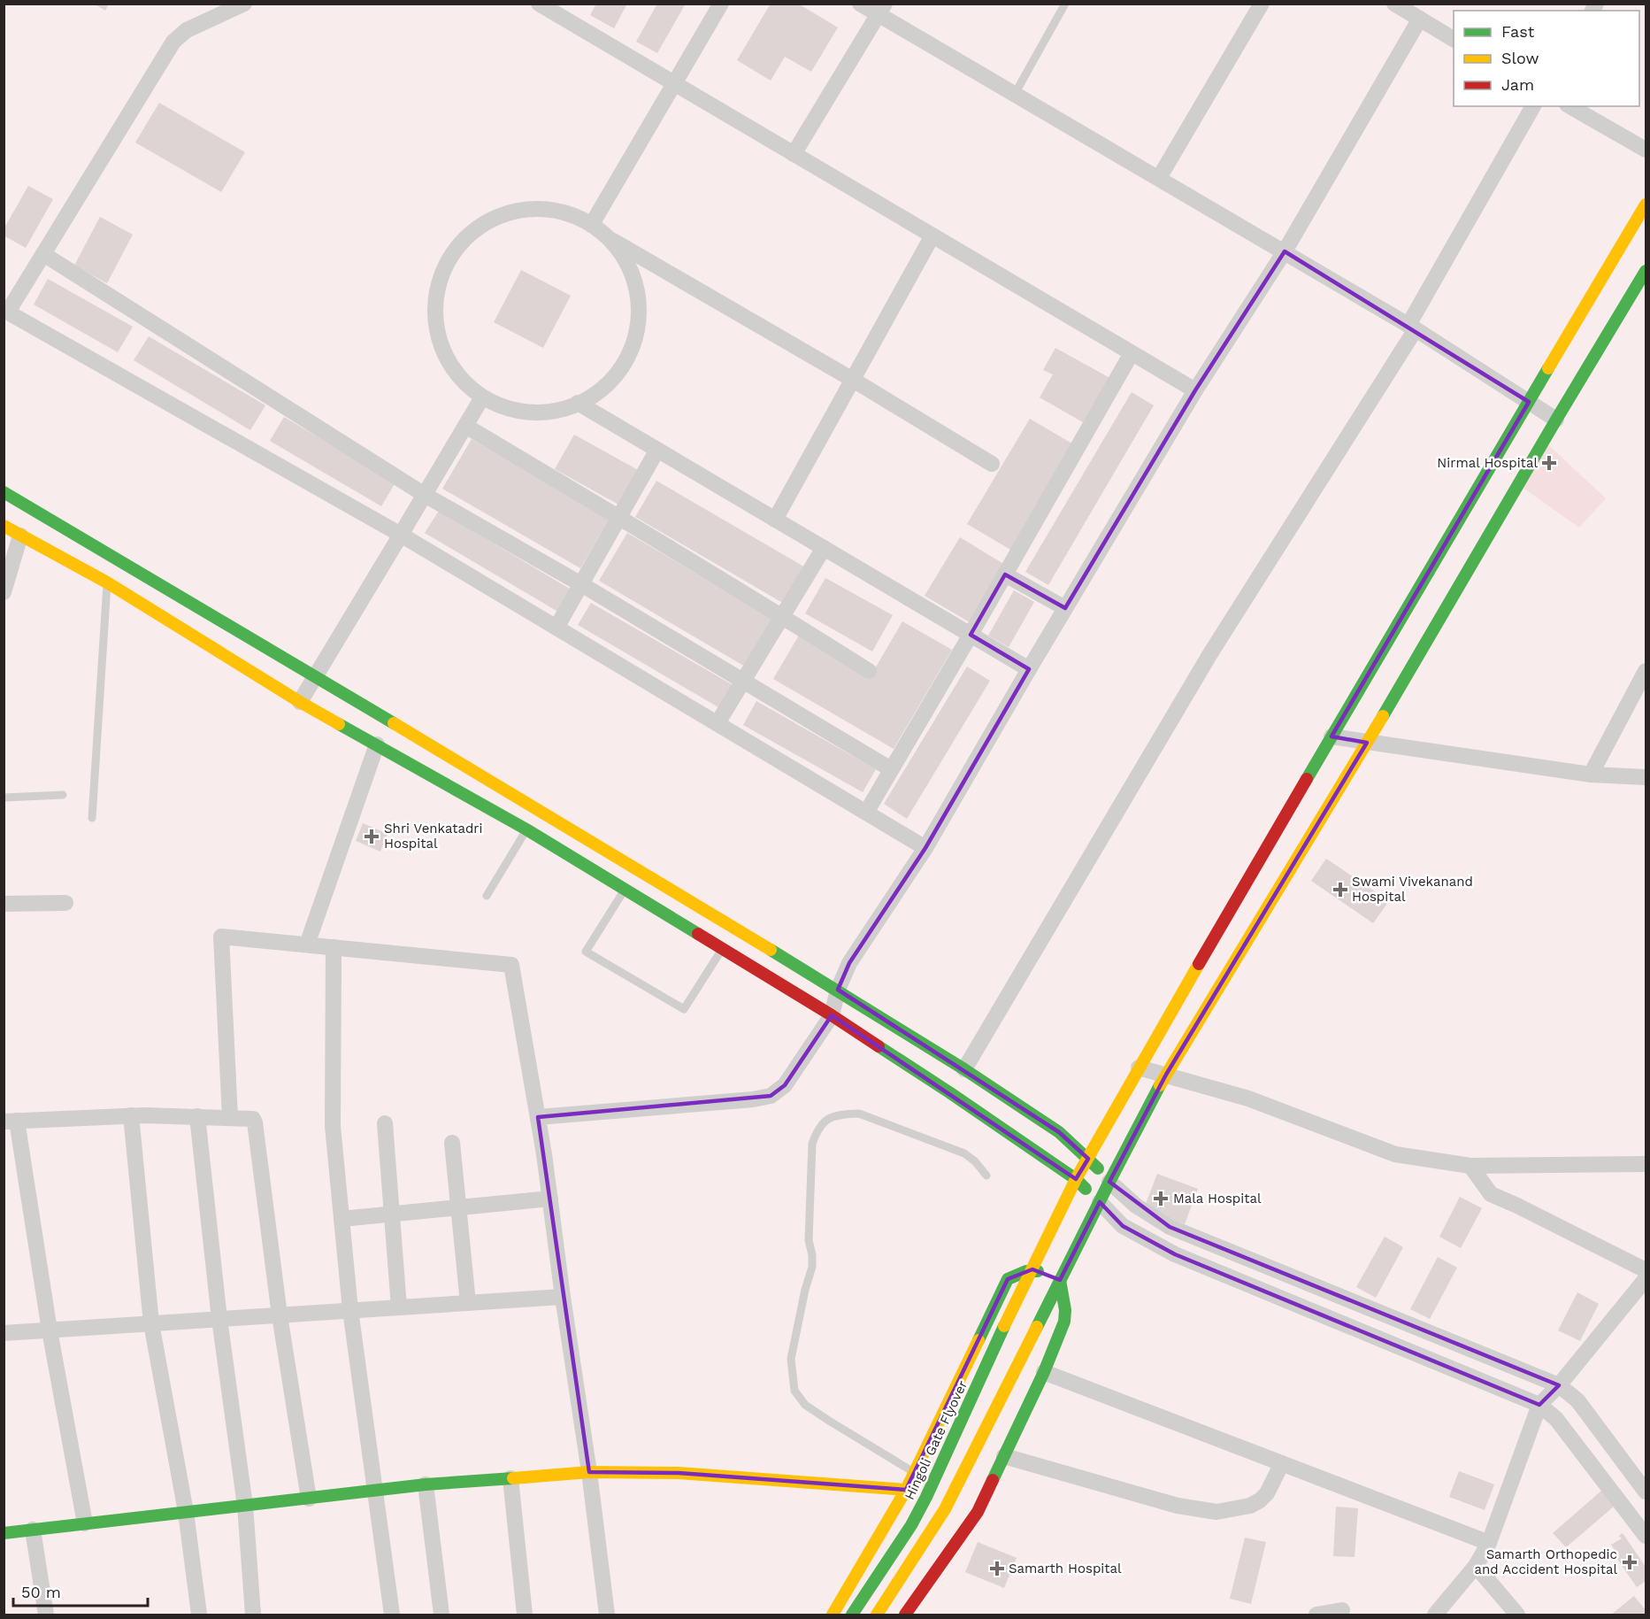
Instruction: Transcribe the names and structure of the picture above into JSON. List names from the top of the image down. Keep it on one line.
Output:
{"streets":{"main road":["Hingoli Gate Flyover"]},"places":{"health":["Nirmal Hospital","Shri Venkatadri Hospital","Swami Vivekanand Hospital","Mala Hospital","Samarth Orthopedic and Accident Hospital","Samarth Hospital"]},"legend":["Fast","Slow","Jam"],"scale_bar":"50 m"}
